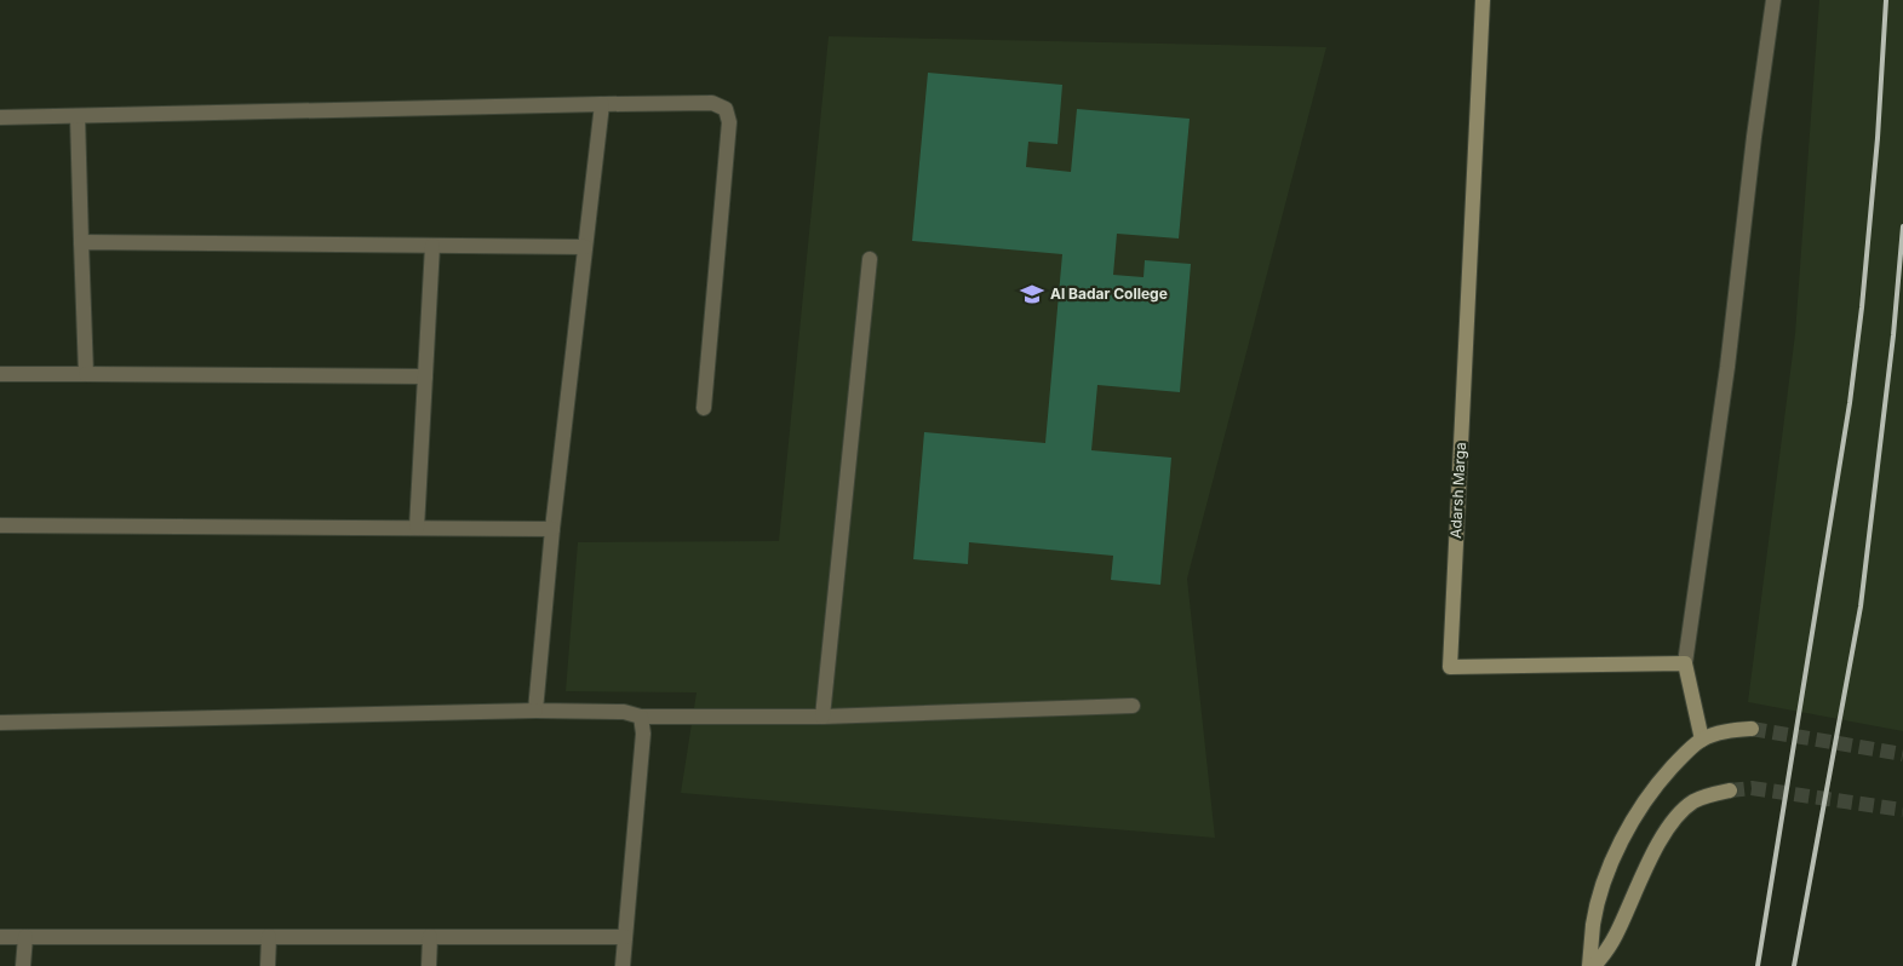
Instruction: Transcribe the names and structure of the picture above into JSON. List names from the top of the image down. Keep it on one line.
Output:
{"streets":{"main road":["Adarsh Marga"]},"places":{"school or university":["Al Badar College"]}}
